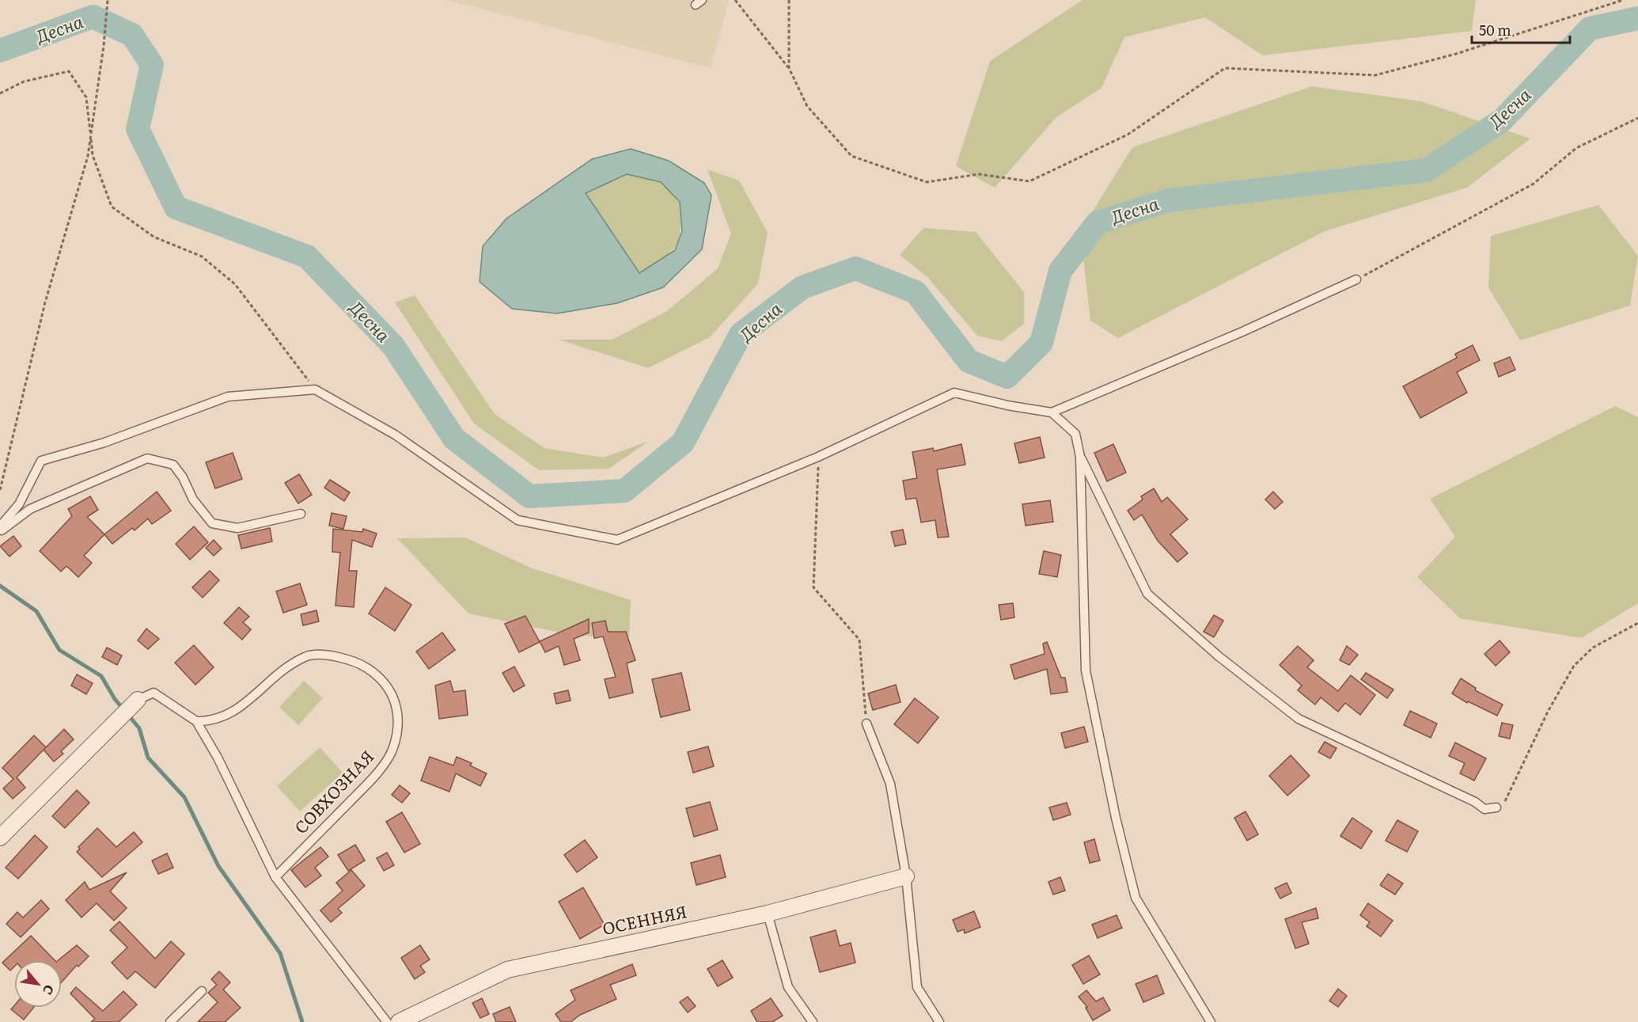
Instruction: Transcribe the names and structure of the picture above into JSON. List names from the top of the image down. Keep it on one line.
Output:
{"streets":{"street":["ОСЕННЯЯ"],"lane":["СОВХОЗНАЯ"]},"water":["Десна"],"scale_bar":"50 m","north":"bottom right"}
